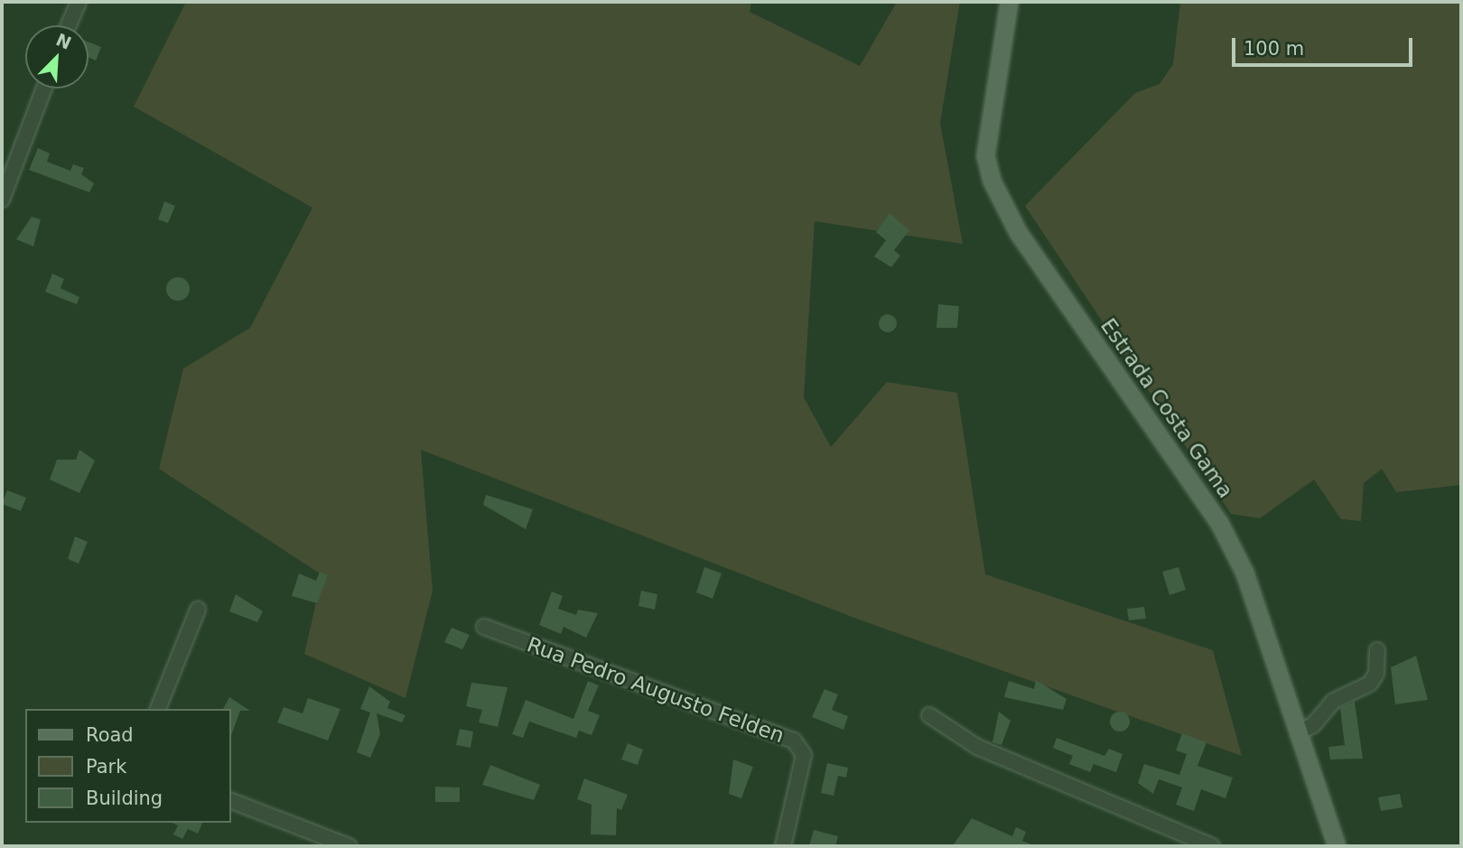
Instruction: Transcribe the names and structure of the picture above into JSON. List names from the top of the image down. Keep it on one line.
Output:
{"streets":{"main road":["Estrada Costa Gama"],"street":["Rua Pedro Augusto Felden"]},"legend":["Road","Park","Building"],"scale_bar":"100 m","north":"top right"}
